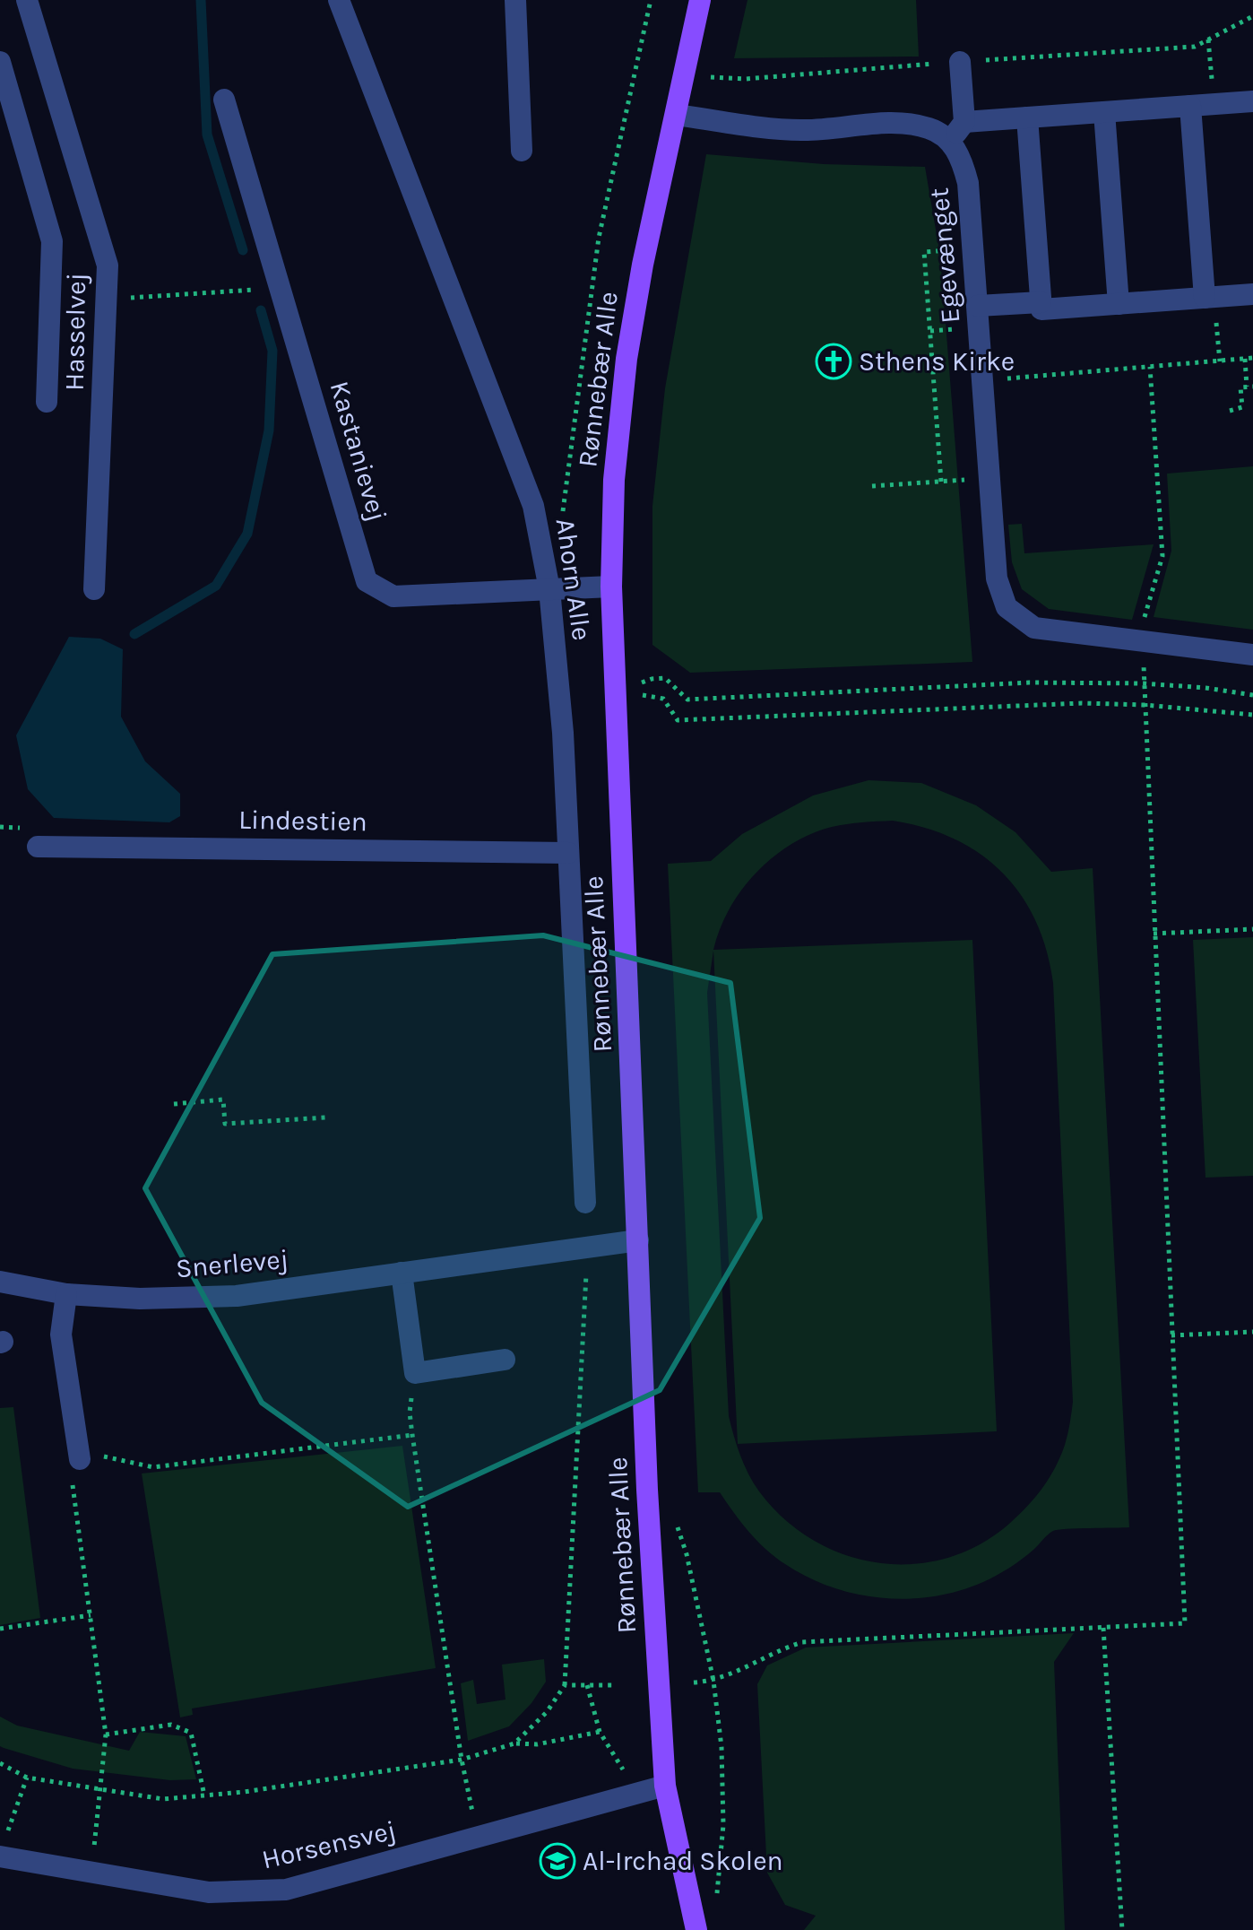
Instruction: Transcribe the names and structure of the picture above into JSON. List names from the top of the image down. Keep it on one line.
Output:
{"streets":{"main road":["Rønnebær Alle"],"street":["Egevænget","Hasselvej","Kastanievej","Ahorn Alle","Lindestien","Snerlevej","Horsensvej"]},"crossings":[["Rønnebær Alle","Kastanievej"],["Rønnebær Alle","Snerlevej"],["Rønnebær Alle","Horsensvej"],["Kastanievej","Ahorn Alle"],["Ahorn Alle","Lindestien"]],"places":{"church":["Sthens Kirke"],"school or university":["Al-Irchad Skolen"]}}
